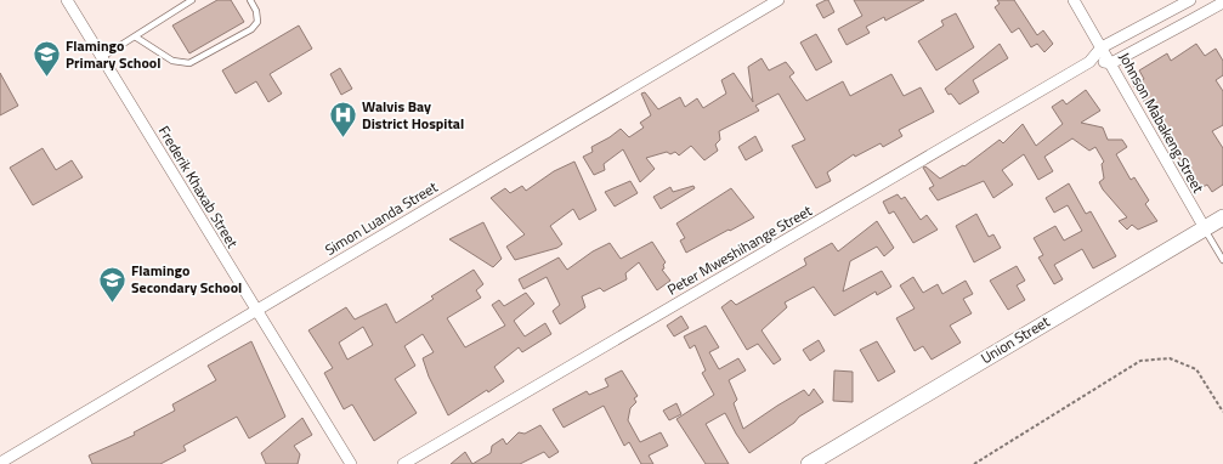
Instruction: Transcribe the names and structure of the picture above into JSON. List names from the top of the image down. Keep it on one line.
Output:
{"streets":{"main road":["Union Street"],"street":["Johnson Mabakeng Street","Frederik Khaxab Street","Simon Luanda Street","Peter Mweshihange Street"]},"crossings":[["Johnson Mabakeng Street","Union Street"],["Frederik Khaxab Street","Simon Luanda Street"]],"places":{"school or university":["Flamingo Primary School","Flamingo Secondary School"],"hospital":["Walvis Bay District Hospital"]}}
